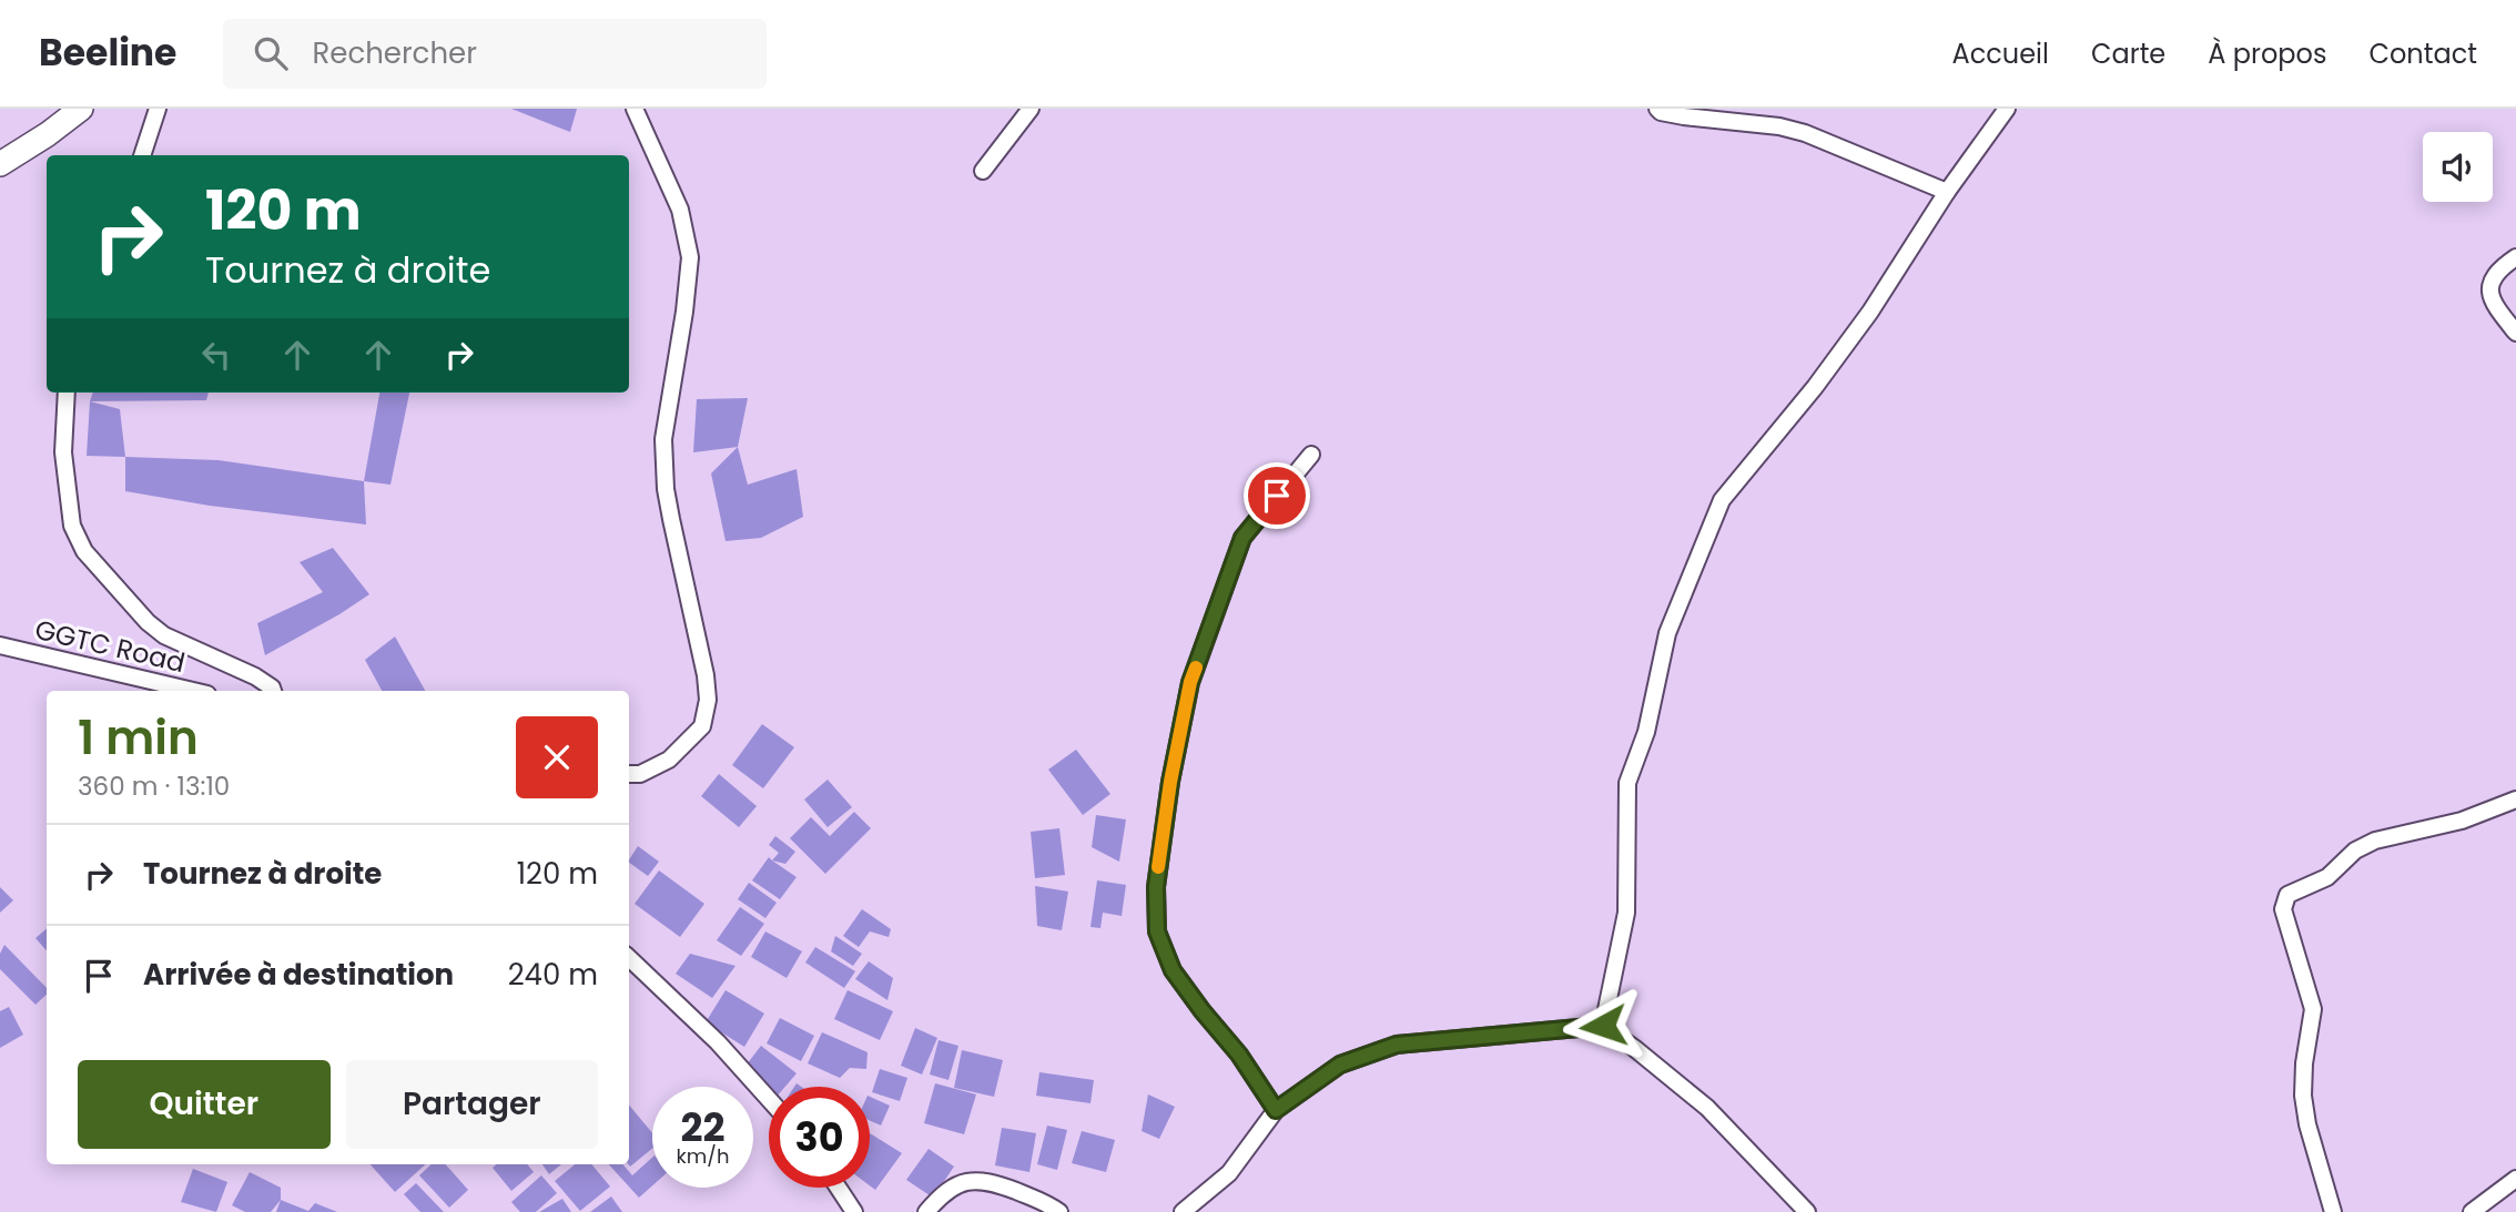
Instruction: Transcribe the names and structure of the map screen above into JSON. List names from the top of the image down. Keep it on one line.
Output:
{"streets":{"street":["GGTC Road"]},"page":{"header":"Beeline","search":"Rechercher","nav":["Accueil","Carte","À propos","Contact"],"turn":["120 m","Tournez à droite"],"heading":["1 min","360 m · 13:10"],"list":[{"name":"Tournez à droite","value":"120 m"},{"name":"Arrivée à destination","value":"240 m"}],"buttons":["Quitter","Partager"],"speed":"22 km/h","limit":"30"}}
